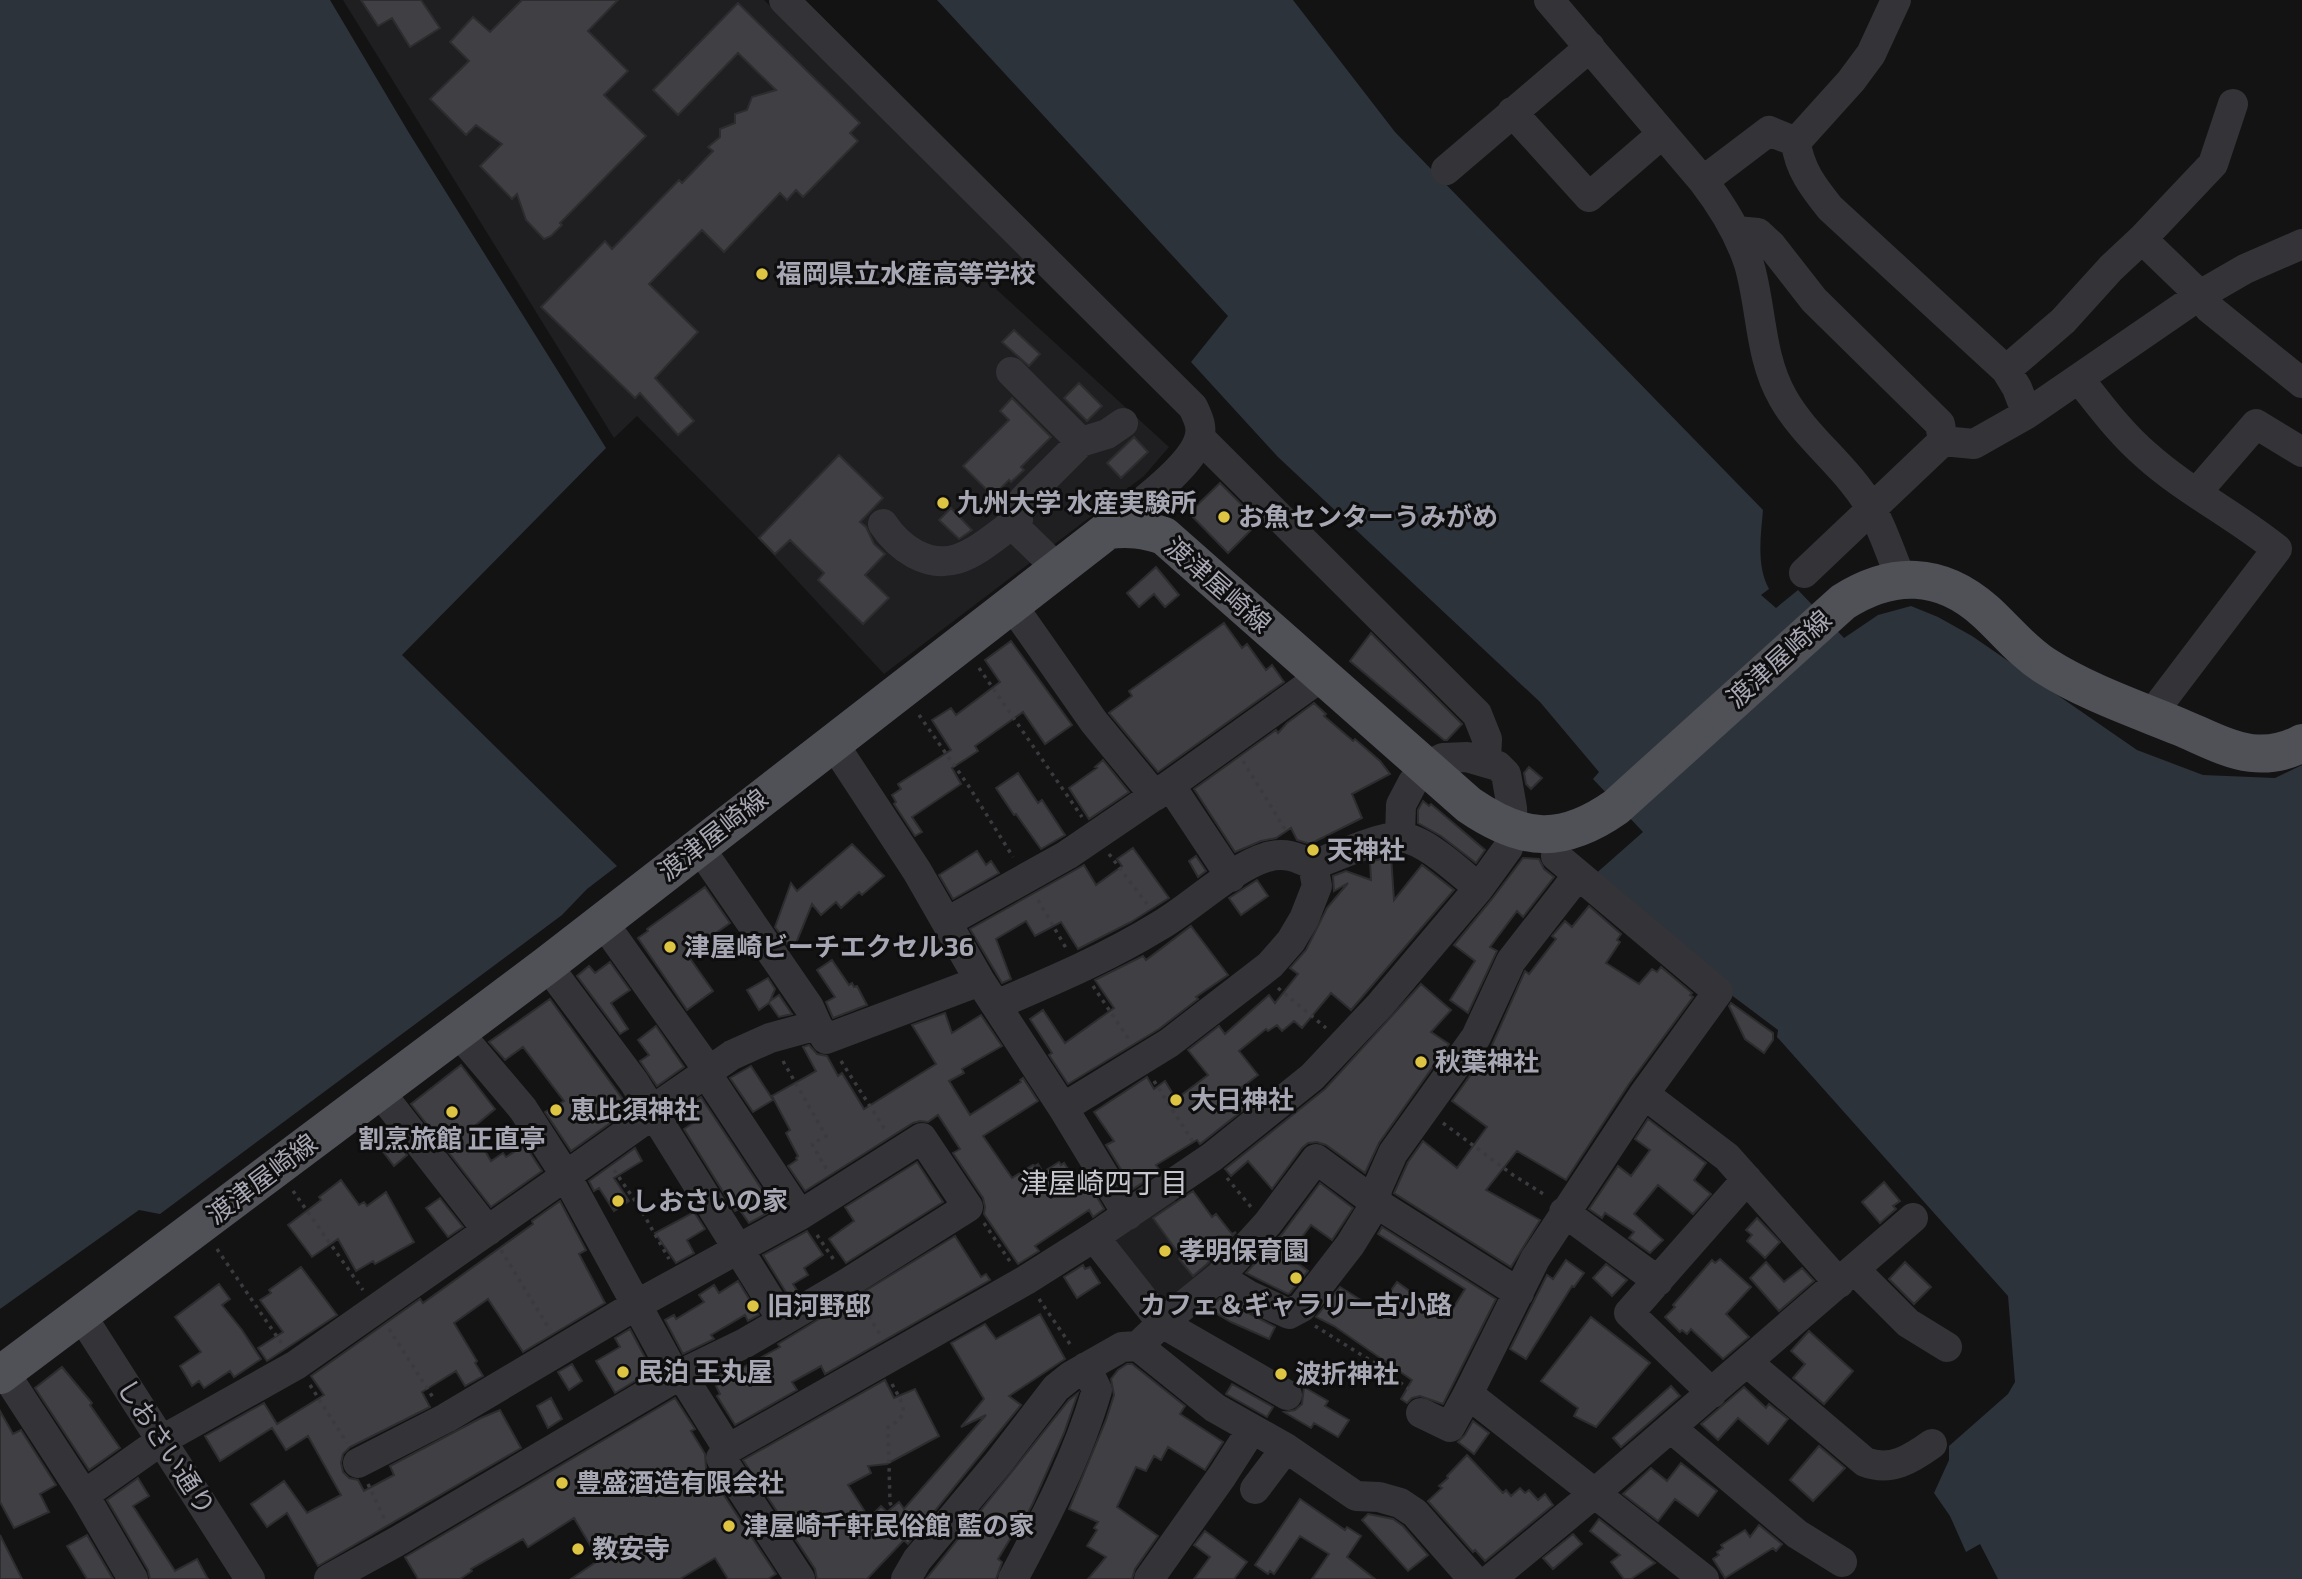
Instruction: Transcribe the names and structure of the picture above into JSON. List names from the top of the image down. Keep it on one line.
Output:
{"streets":{"main road":["渡津屋崎線"],"street":["しおさい通り"]},"crossings":[["渡津屋崎線","しおさい通り"]],"districts":["津屋崎四丁目"],"places":["福岡県立水産高等学校","九州大学 水産実験所","お魚センターうみがめ","天神社","津屋崎ビーチエクセル36","秋葉神社","大日神社","恵比須神社","割烹旅館 正直亭","しおさいの家","孝明保育園","カフェ＆ギャラリー古小路","旧河野邸","民泊 王丸屋","波折神社","豊盛酒造有限会社","津屋崎千軒民俗館 藍の家","教安寺"]}
